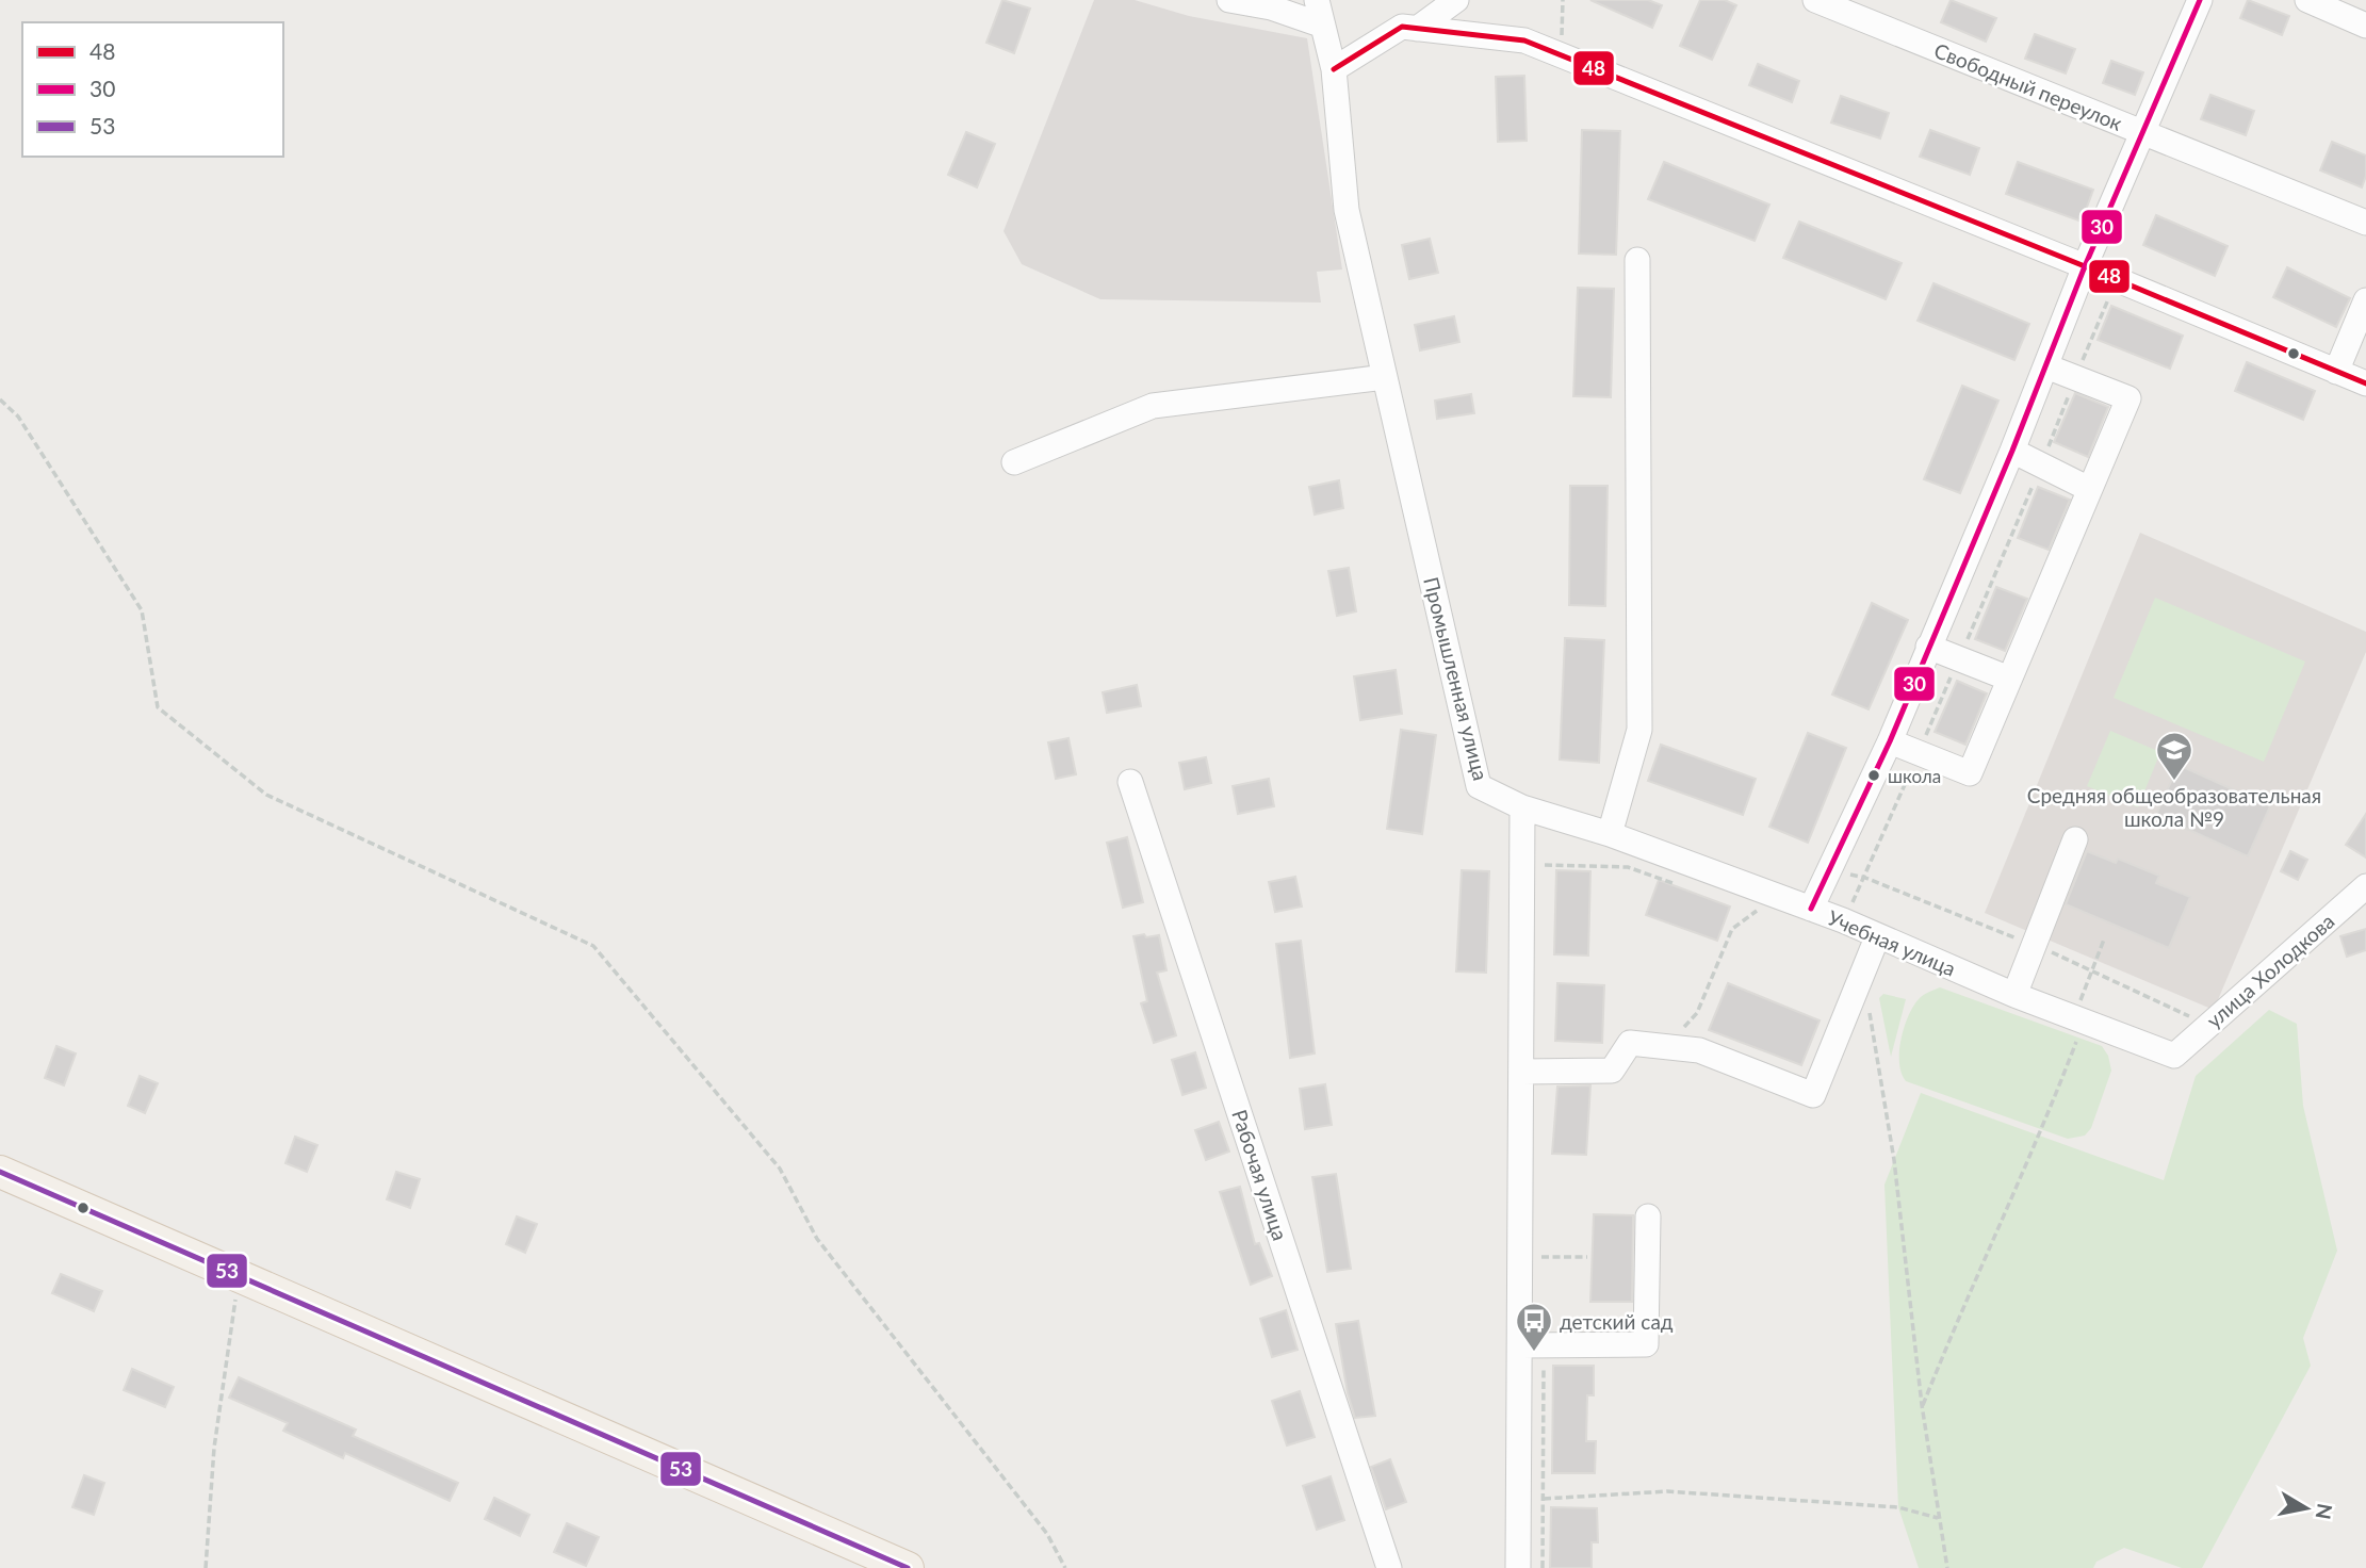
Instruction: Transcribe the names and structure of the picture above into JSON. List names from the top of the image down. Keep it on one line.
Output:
{"streets":{"street":["Свободный переулок","Промышленная улица","Учебная улица","улица Холодкова","Рабочая улица"]},"crossings":[["Промышленная улица","Учебная улица"],["Учебная улица","улица Холодкова"]],"places":{"other":["школа"],"school or university":["Средняя общеобразовательная школа №9"],"bus stop":["детский сад"]},"lines":["transit line 30","transit line 48","transit line 53"],"legend":["48","30","53"],"north":"right"}
